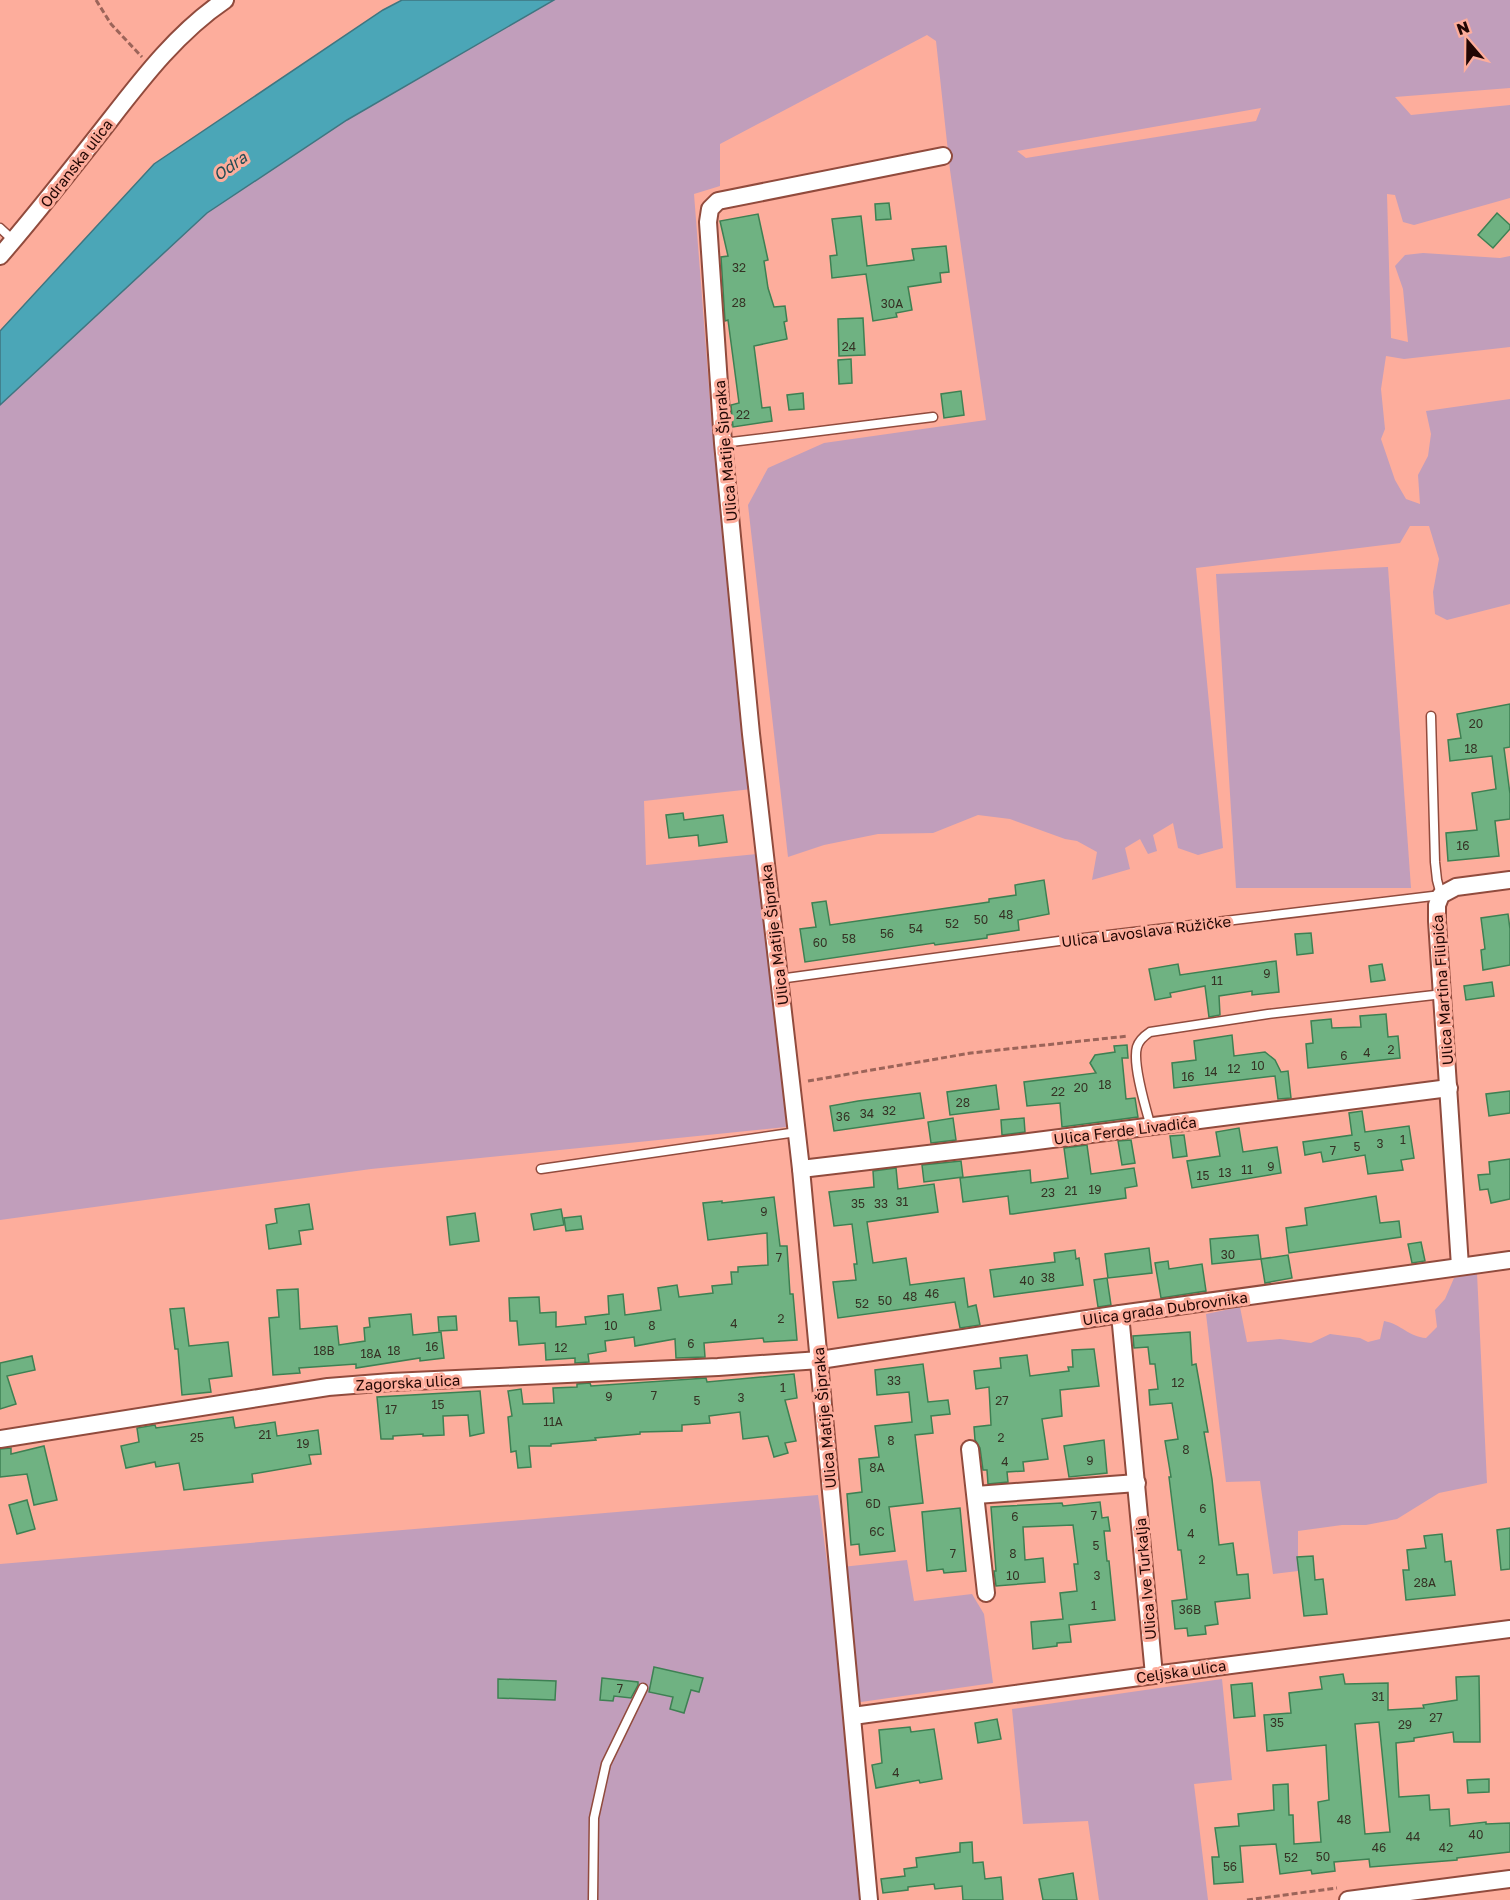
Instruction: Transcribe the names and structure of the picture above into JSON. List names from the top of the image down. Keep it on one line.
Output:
{"streets":{"street":["Odranska ulica","Ulica Matije Šipraka","Ulica Lavoslava Ružičke","Ulica Martina Filipića","Ulica Ferde Livadića","Ulica grada Dubrovnika","Zagorska ulica","Ulica Ive Turkalja","Celjska ulica"]},"crossings":[["Ulica Matije Šipraka","Ulica Lavoslava Ružičke"],["Ulica Matije Šipraka","Ulica Ferde Livadića"],["Ulica Matije Šipraka","Ulica grada Dubrovnika"],["Ulica Matije Šipraka","Zagorska ulica"],["Ulica Matije Šipraka","Celjska ulica"],["Ulica Lavoslava Ružičke","Ulica Martina Filipića"],["Ulica Martina Filipića","Ulica Ferde Livadića"],["Ulica Martina Filipića","Ulica grada Dubrovnika"],["Ulica grada Dubrovnika","Zagorska ulica"],["Ulica grada Dubrovnika","Ulica Ive Turkalja"],["Ulica Ive Turkalja","Celjska ulica"]],"water":["Odra"],"house_numbers":["32","28","30A","24","22","20","18","16","48","50","52","54","56","58","60","9","11","2","4","6","10","12","14","16","18","20","22","28","32","34","36","1","3","5","7","9","11","13","15","19","21","23","31","35","33","9","30","7","38","40","46","48","50","52","2","4","10","8","6","16","12","18B","18","18A","33","12","1","7","9","3","5","27","15","17","11A","21","25","2","8","19","8","9","4","8A","6D","6","7","6","6C","4","5","7","8","2","10","3","28A","1","36B","7","31","27","35","29","4","48","40","44","46","42","50","52","56"],"north":"top"}
